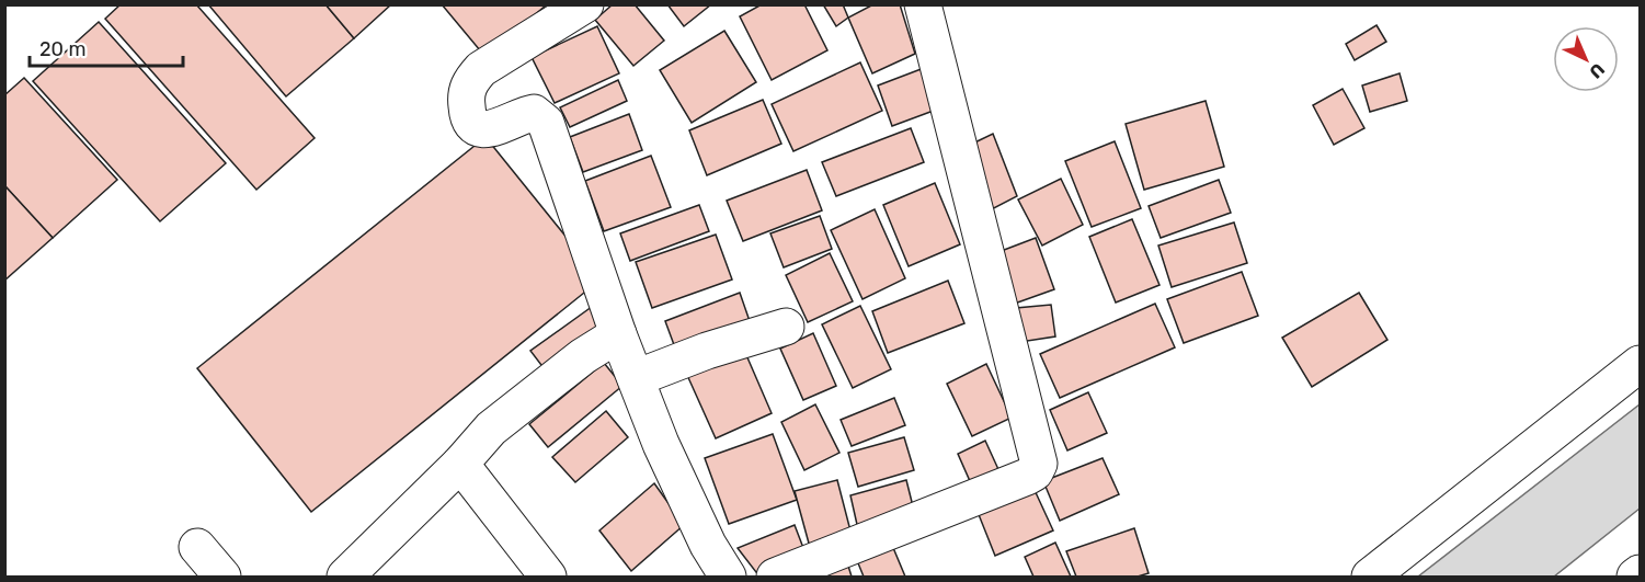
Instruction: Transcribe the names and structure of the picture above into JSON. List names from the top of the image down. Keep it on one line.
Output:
{"scale_bar":"20 m","north":"bottom right"}
